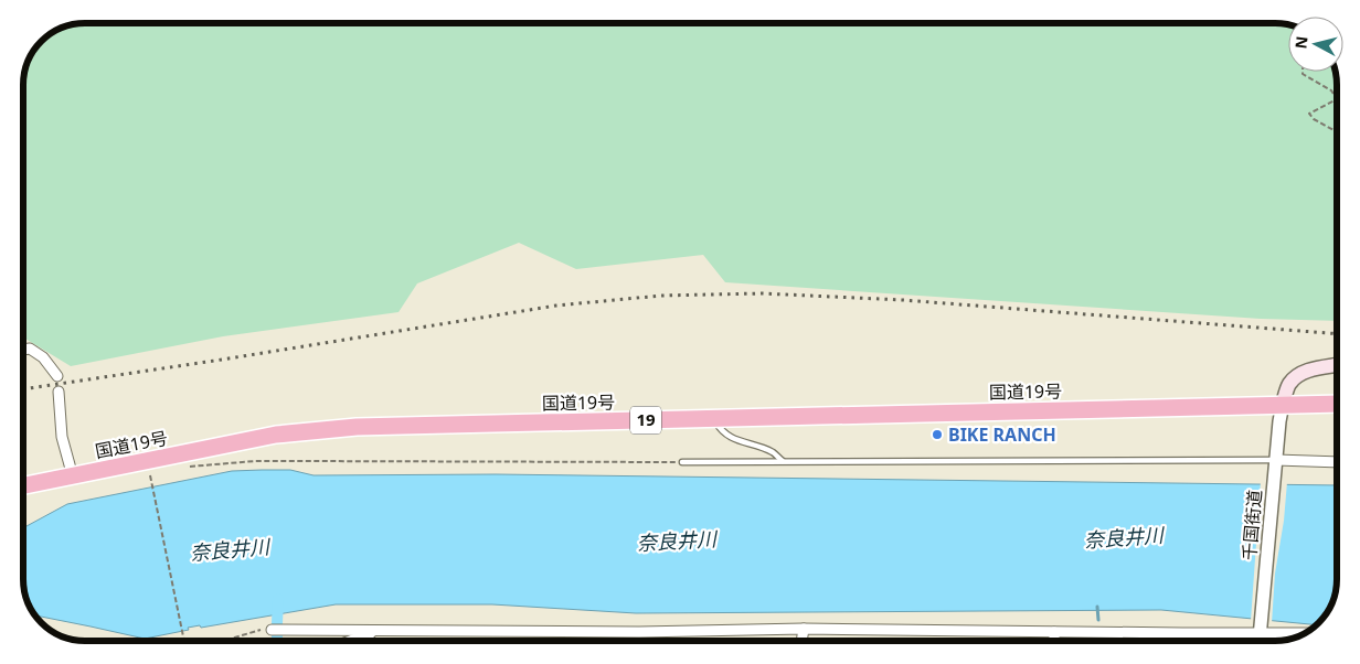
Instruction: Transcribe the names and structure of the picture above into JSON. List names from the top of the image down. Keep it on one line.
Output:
{"streets":{"highway":["国道19号","19"],"street":["千国街道"]},"crossings":[["国道19号","19"],["国道19号","千国街道"],["19","千国街道"]],"water":["奈良井川"],"places":["BIKE RANCH"],"north":"left"}
